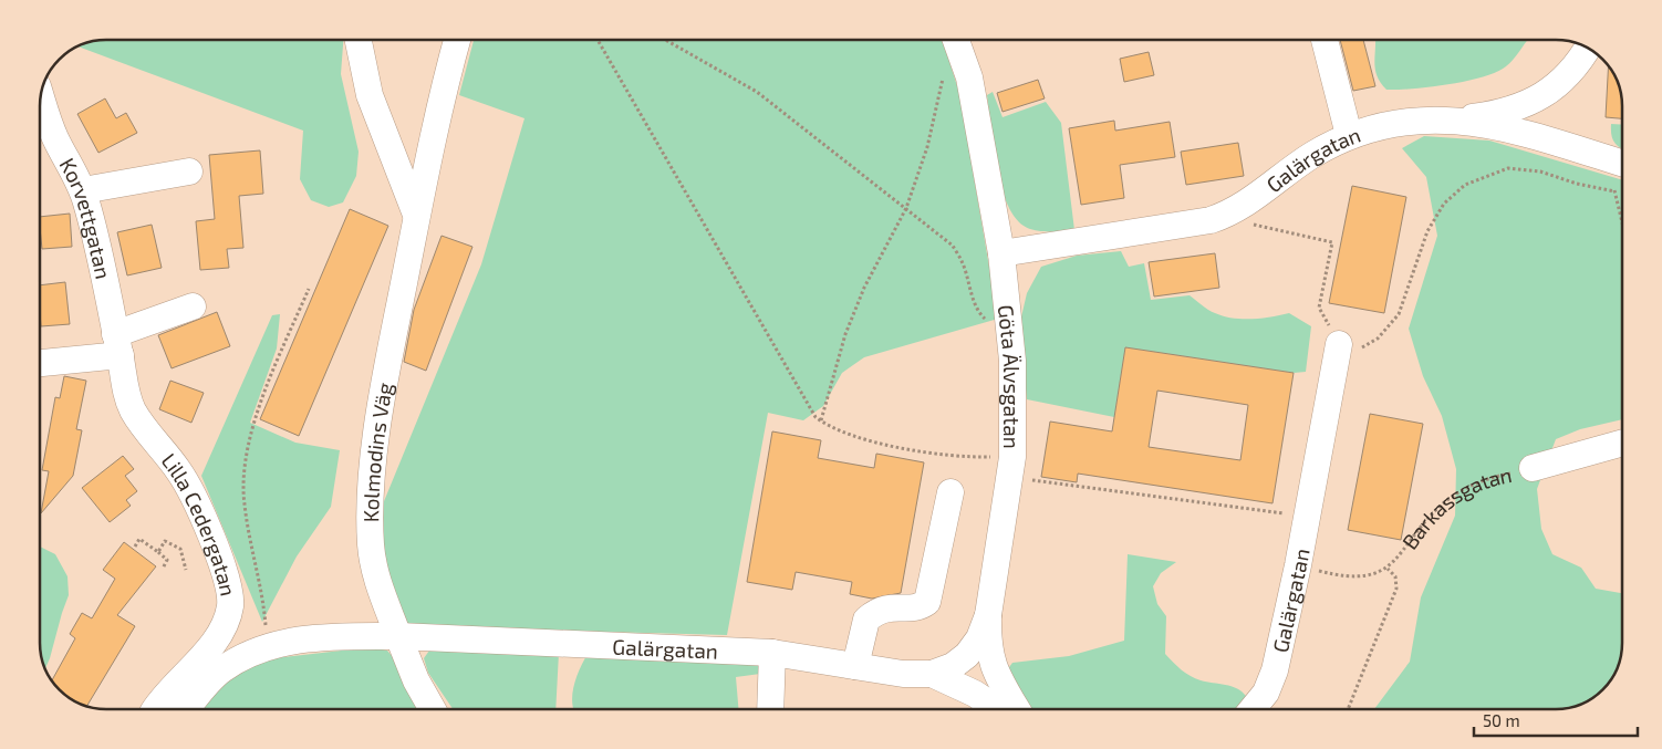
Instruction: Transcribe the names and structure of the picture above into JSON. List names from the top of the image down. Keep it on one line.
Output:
{"streets":{"street":["Galärgatan","Korvettgatan","Göta Älvsgatan","Kolmodins Väg","Barkassgatan","Lilla Cedergatan"]},"crossings":[["Galärgatan","Göta Älvsgatan"],["Galärgatan","Kolmodins Väg"],["Galärgatan","Barkassgatan"],["Korvettgatan","Lilla Cedergatan"]],"scale_bar":"50 m"}
